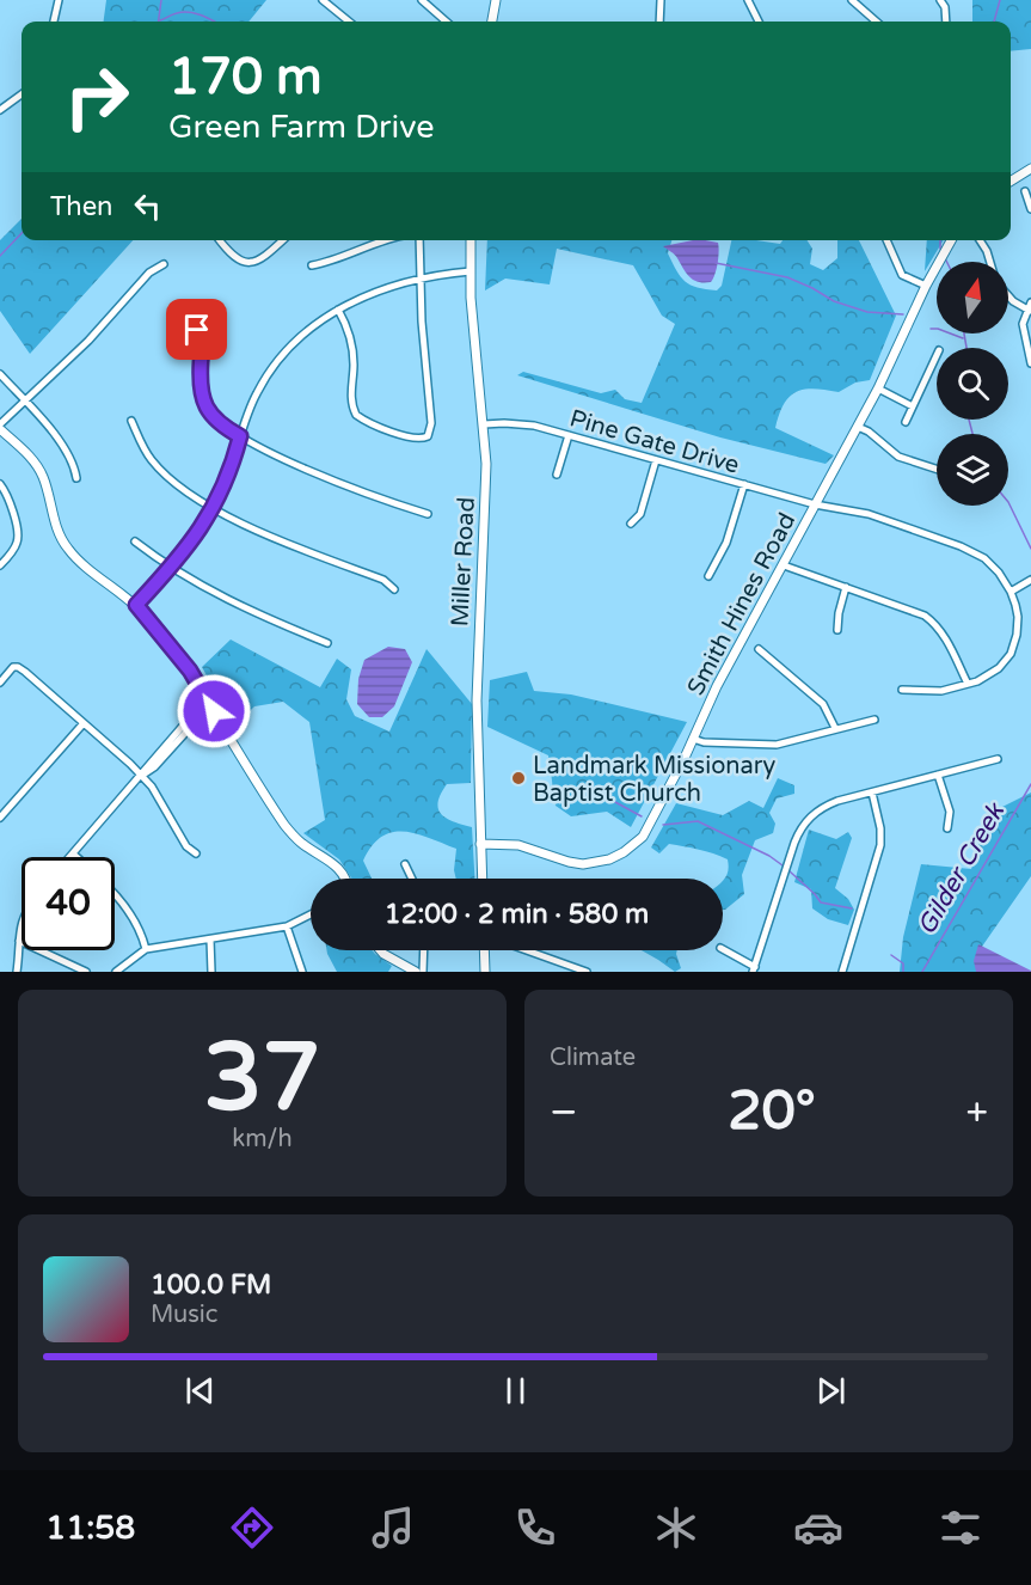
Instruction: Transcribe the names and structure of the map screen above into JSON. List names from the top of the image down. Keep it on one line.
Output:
{"streets":{"street":["Pine Gate Drive","Miller Road","Smith Hines Road"]},"crossings":[["Pine Gate Drive","Miller Road"],["Pine Gate Drive","Smith Hines Road"],["Miller Road","Smith Hines Road"]],"water":["Gilder Creek"],"places":["Landmark Missionary Baptist Church"],"north":"top","page":{"turn":["170 m","Green Farm Drive"],"then":"Then","limit":"40","trip":"12:00 · 2 min · 580 m","tile":[["37","km/h"],"Climate"],"heat":["−","20°","+"],"song":["100.0 FM","Music"],"tabs":"11:58"}}
